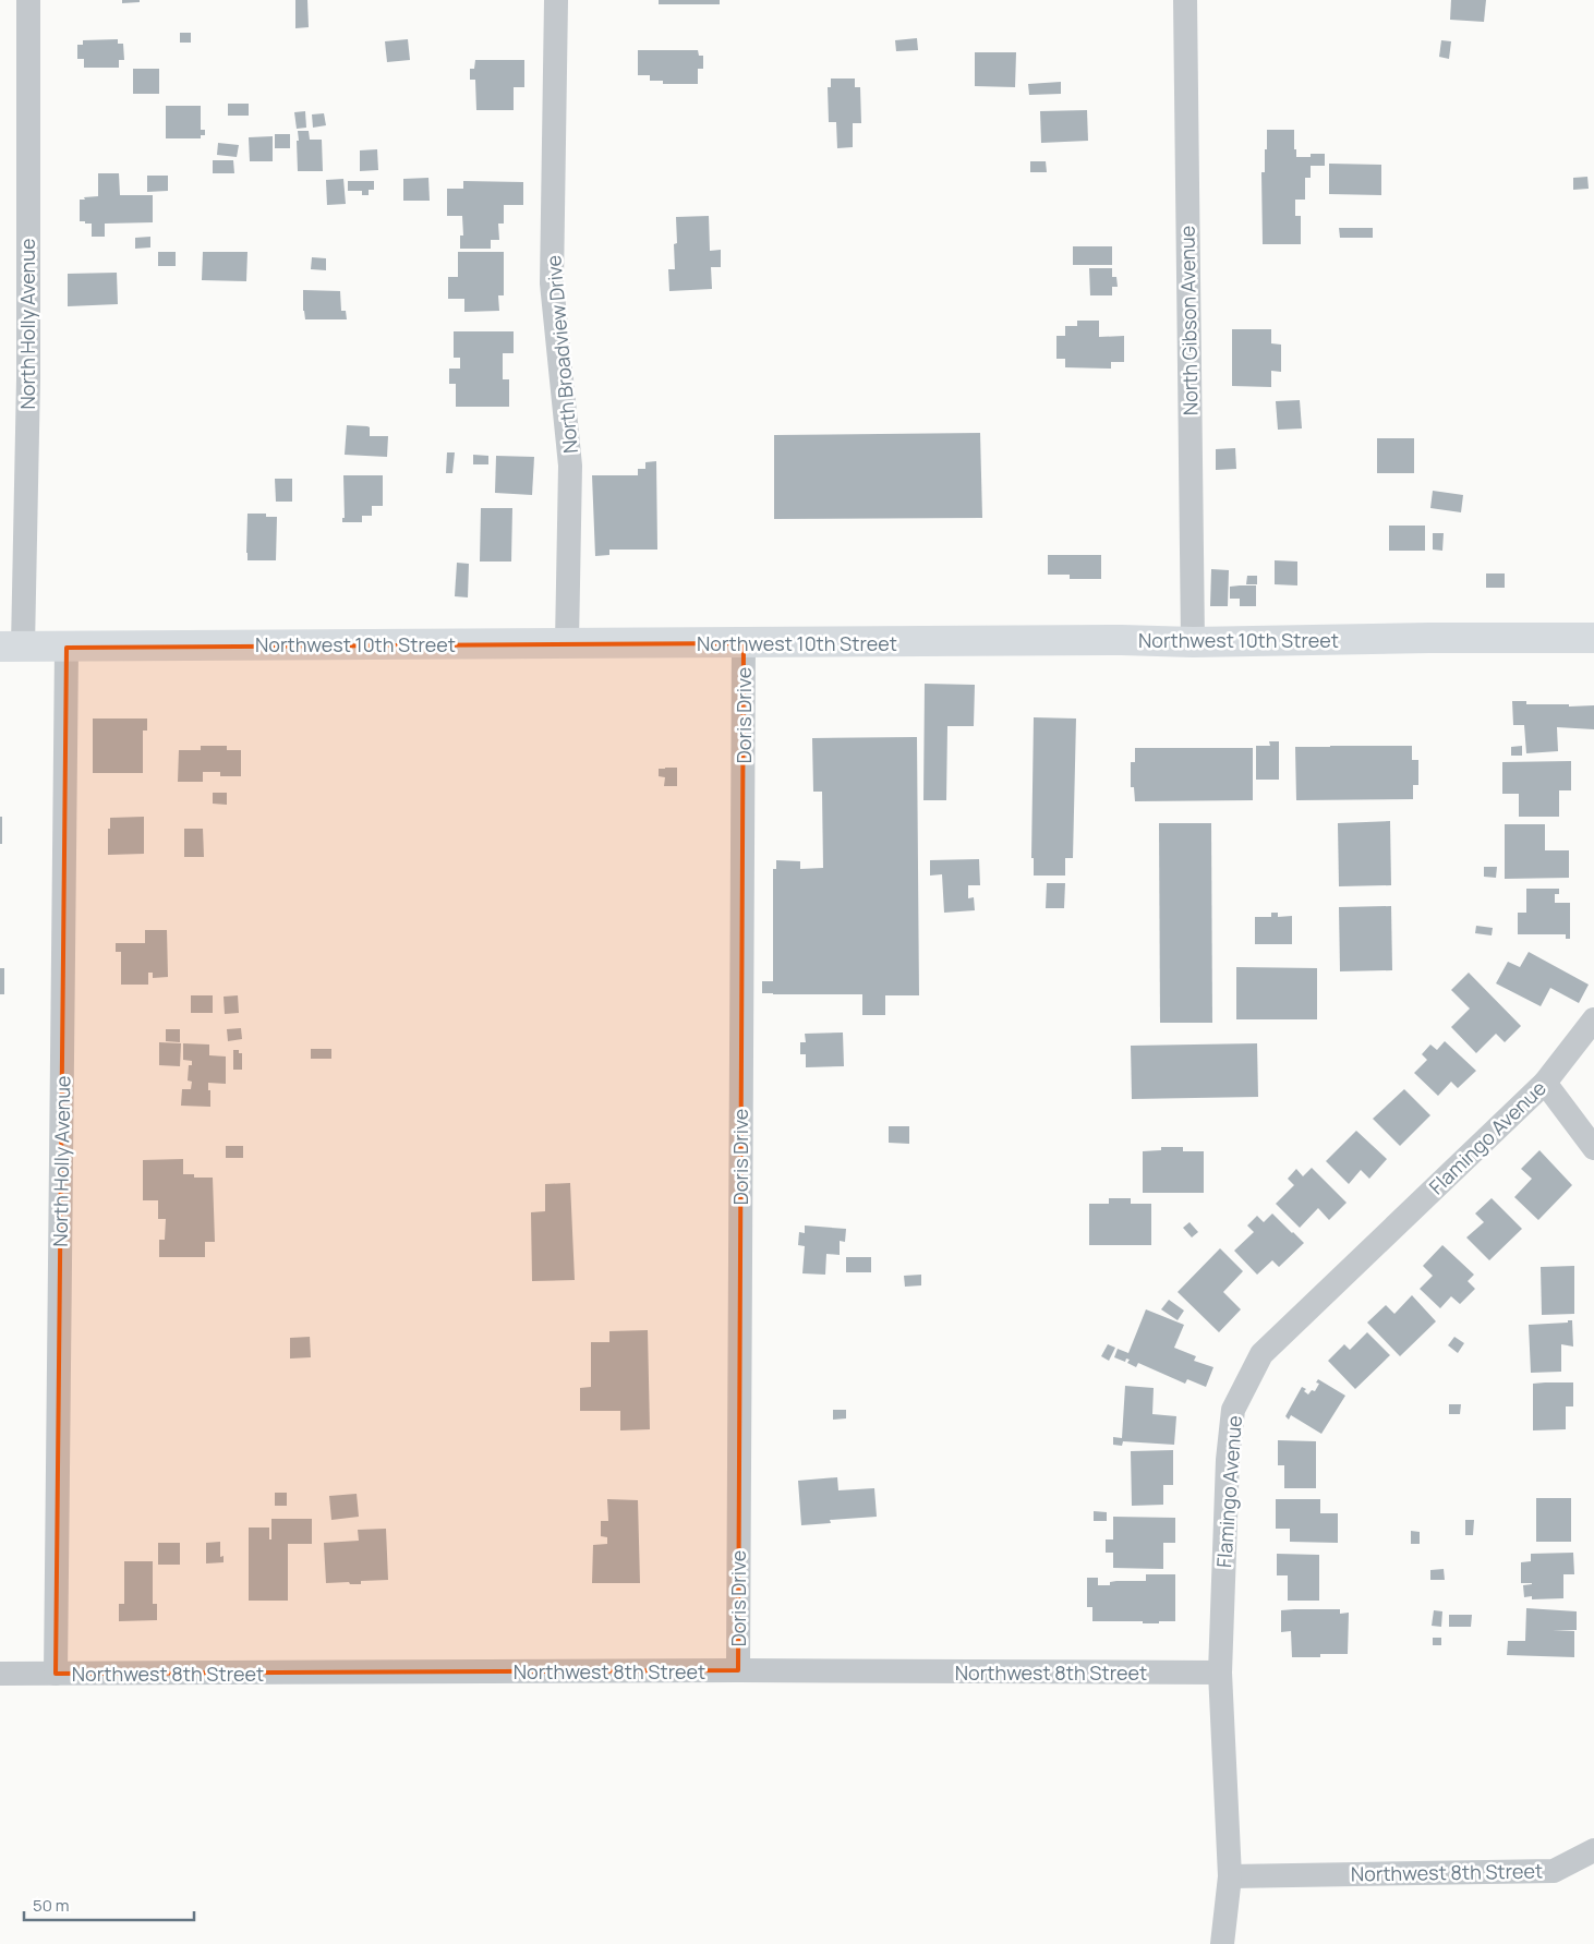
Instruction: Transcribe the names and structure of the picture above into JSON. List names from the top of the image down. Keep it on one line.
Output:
{"streets":{"main road":["Northwest 10th Street"],"street":["North Gibson Avenue","North Holly Avenue","North Broadview Drive","Doris Drive","Flamingo Avenue","Northwest 8th Street"]},"crossings":[["North Gibson Avenue","Northwest 10th Street"],["North Holly Avenue","Northwest 10th Street"],["North Holly Avenue","Northwest 8th Street"],["North Broadview Drive","Northwest 10th Street"],["Northwest 10th Street","Doris Drive"],["Doris Drive","Northwest 8th Street"],["Flamingo Avenue","Northwest 8th Street"]],"scale_bar":"50 m"}
